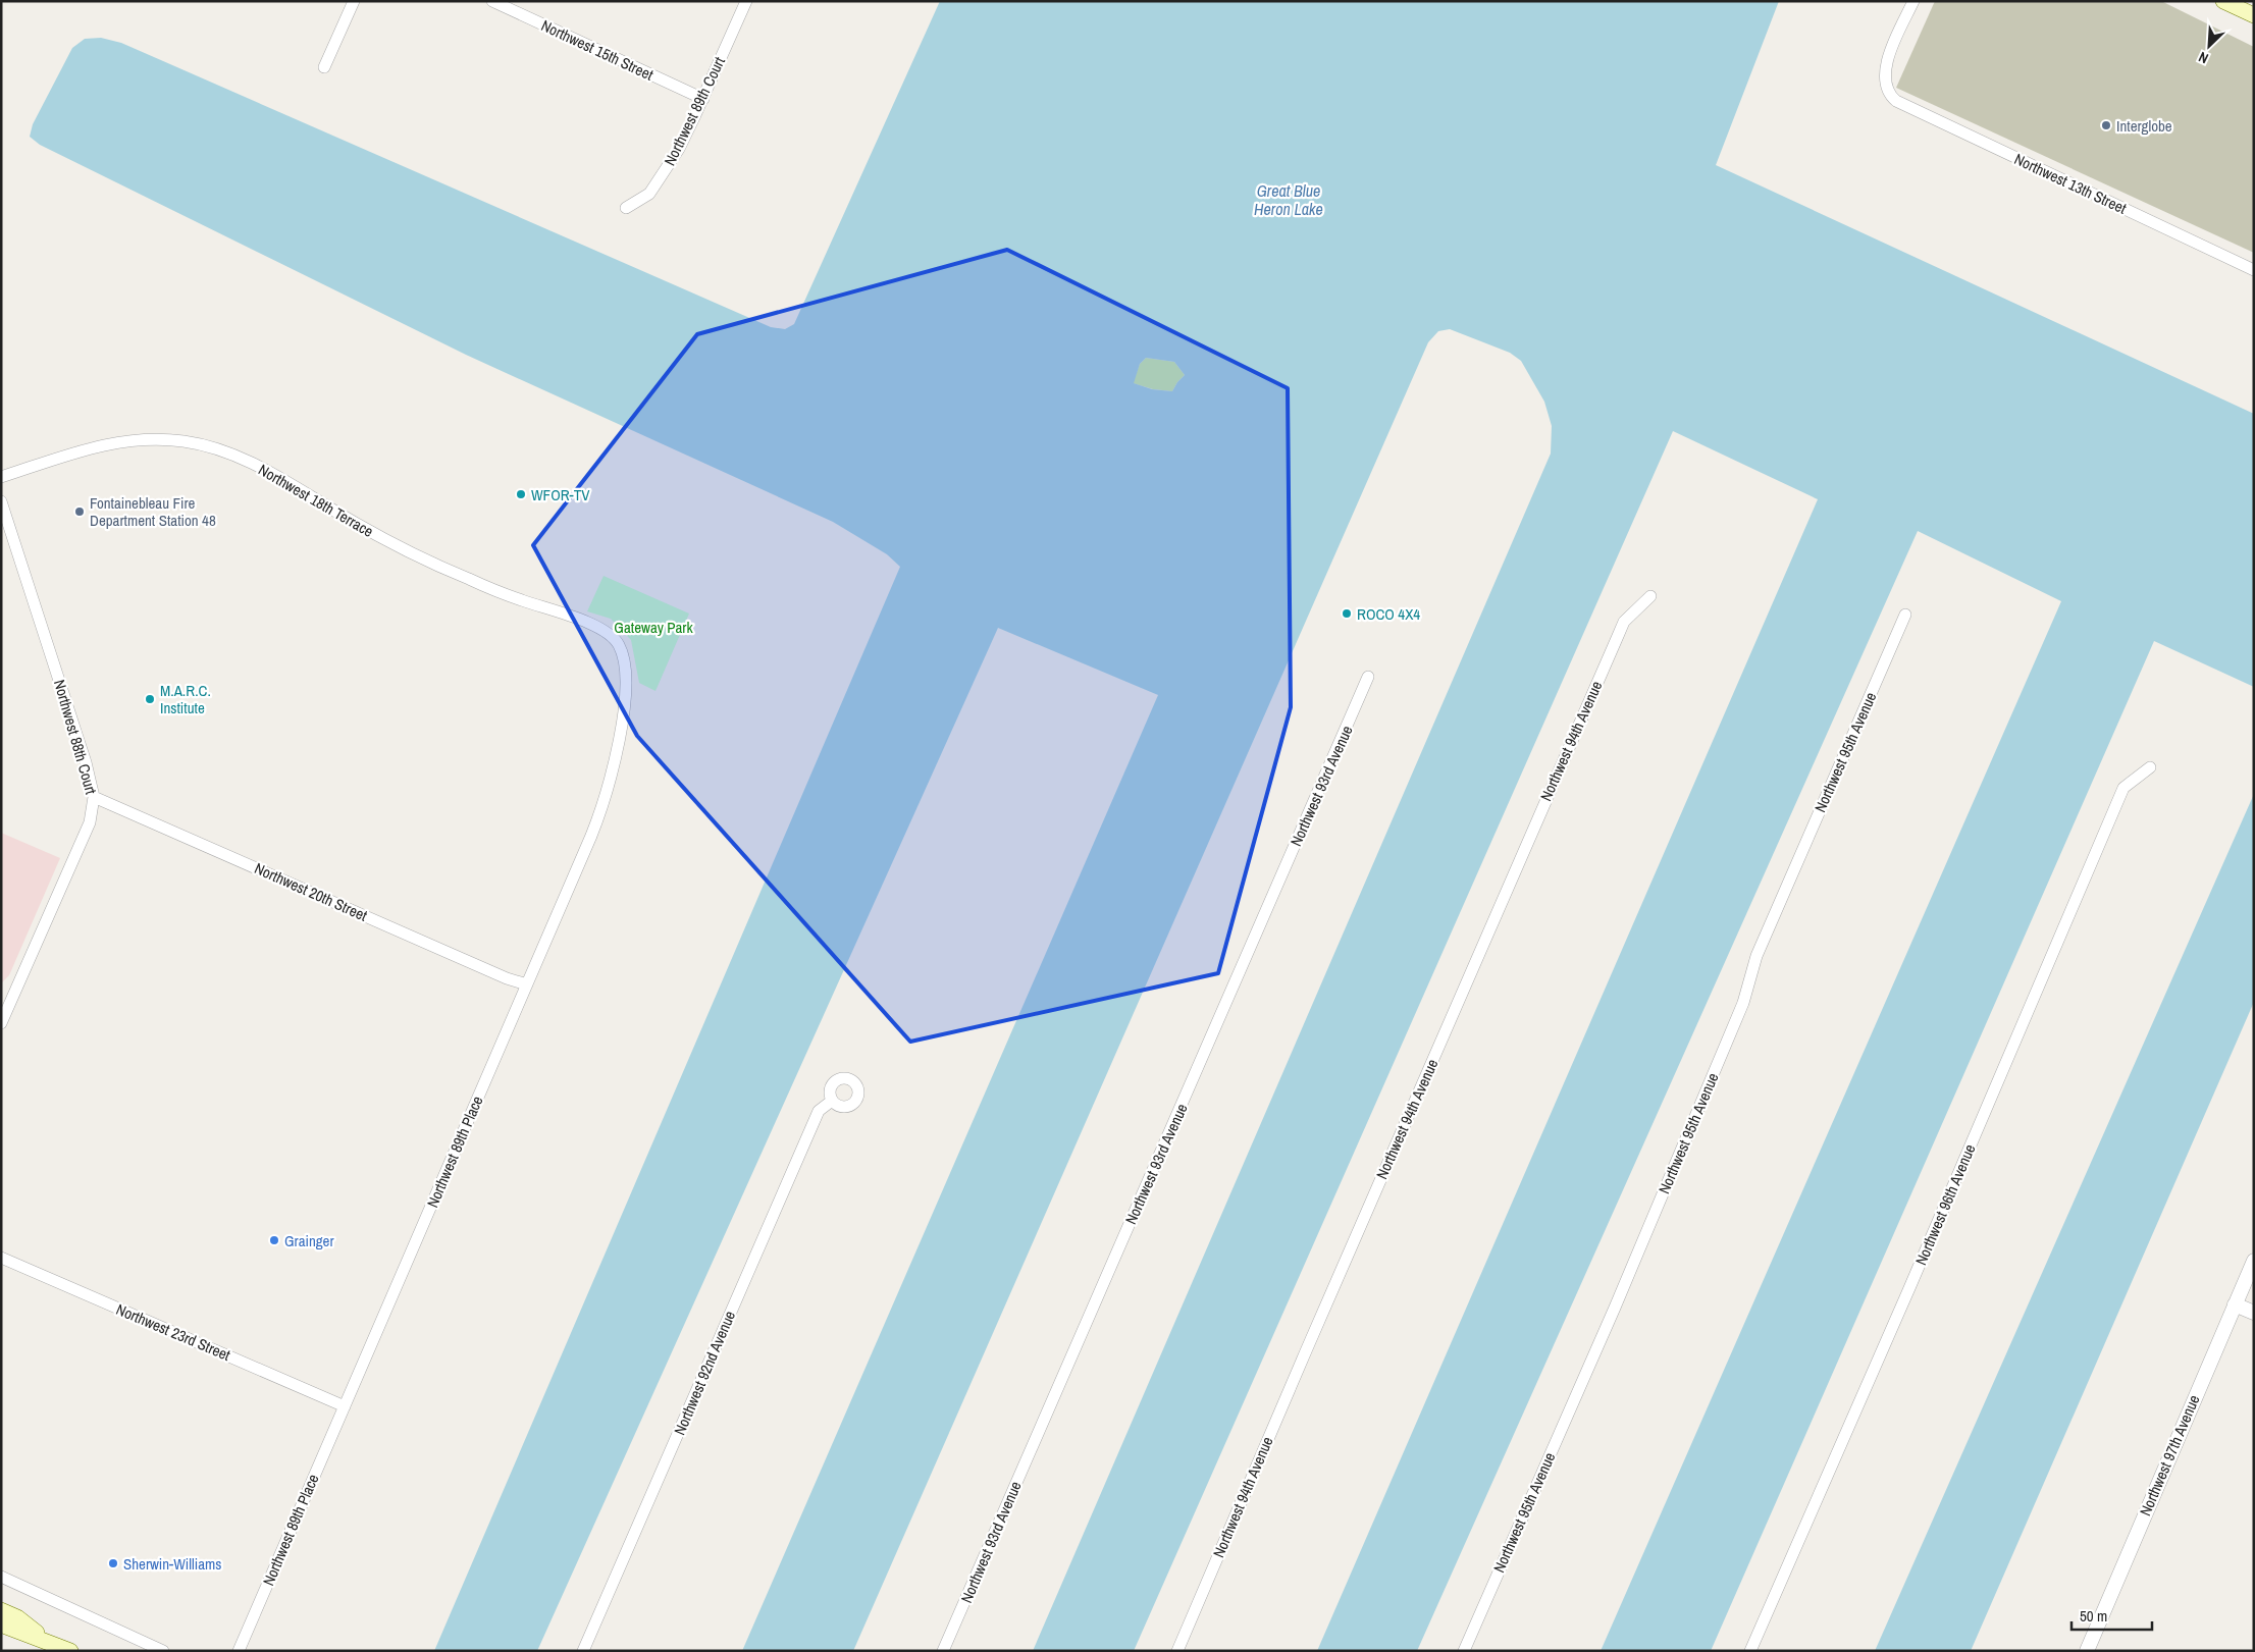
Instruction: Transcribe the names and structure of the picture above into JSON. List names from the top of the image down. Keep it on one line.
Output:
{"streets":{"street":["Northwest 15th Street","Northwest 89th Court","Northwest 13th Street","Northwest 18th Terrace","Northwest 88th Court","Northwest 94th Avenue","Northwest 95th Avenue","Northwest 93rd Avenue","Northwest 20th Street","Northwest 89th Place","Northwest 96th Avenue","Northwest 23rd Street","Northwest 92nd Avenue","Northwest 97th Avenue"]},"crossings":[["Northwest 15th Street","Northwest 89th Court"],["Northwest 18th Terrace","Northwest 89th Place"],["Northwest 88th Court","Northwest 20th Street"],["Northwest 20th Street","Northwest 89th Place"],["Northwest 89th Place","Northwest 23rd Street"]],"water":["Great Blue Heron Lake"],"parks":["Gateway Park"],"places":["Interglobe","WFOR-TV","Fontainebleau Fire Department Station 48","ROCO 4X4","M.A.R.C. Institute","Grainger","Sherwin-Williams"],"scale_bar":"50 m","north":"bottom left"}
